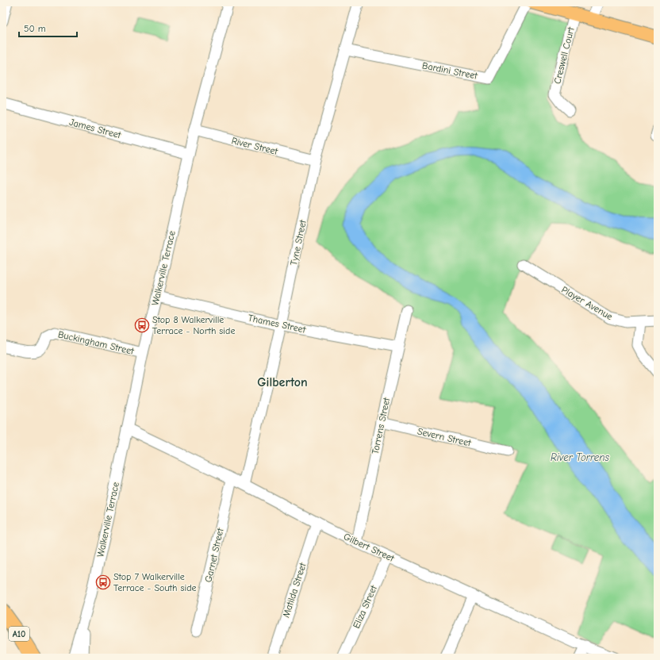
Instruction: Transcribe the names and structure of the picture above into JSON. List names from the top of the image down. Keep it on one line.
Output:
{"streets":{"highway":["A10"],"street":["Creswell Court","Bardini Street","James Street","River Street","Tyne Street","Walkerville Terrace","Player Avenue","Thames Street","Buckingham Street","Torrens Street","Severn Street","Gilbert Street","Garnet Street","Matilda Street","Eliza Street"]},"crossings":[["Bardini Street","Tyne Street"],["James Street","Walkerville Terrace"],["River Street","Tyne Street"],["River Street","Walkerville Terrace"],["Tyne Street","Thames Street"],["Tyne Street","Gilbert Street"],["Walkerville Terrace","Thames Street"],["Walkerville Terrace","Buckingham Street"],["Walkerville Terrace","Gilbert Street"],["Thames Street","Torrens Street"],["Torrens Street","Severn Street"],["Torrens Street","Gilbert Street"],["Gilbert Street","Garnet Street"],["Gilbert Street","Matilda Street"],["Gilbert Street","Eliza Street"]],"districts":["Gilberton"],"water":["River Torrens"],"places":{"bus stop":["Stop 8 Walkerville Terrace - North side","Stop 7 Walkerville Terrace - South side"]},"scale_bar":"50 m"}
